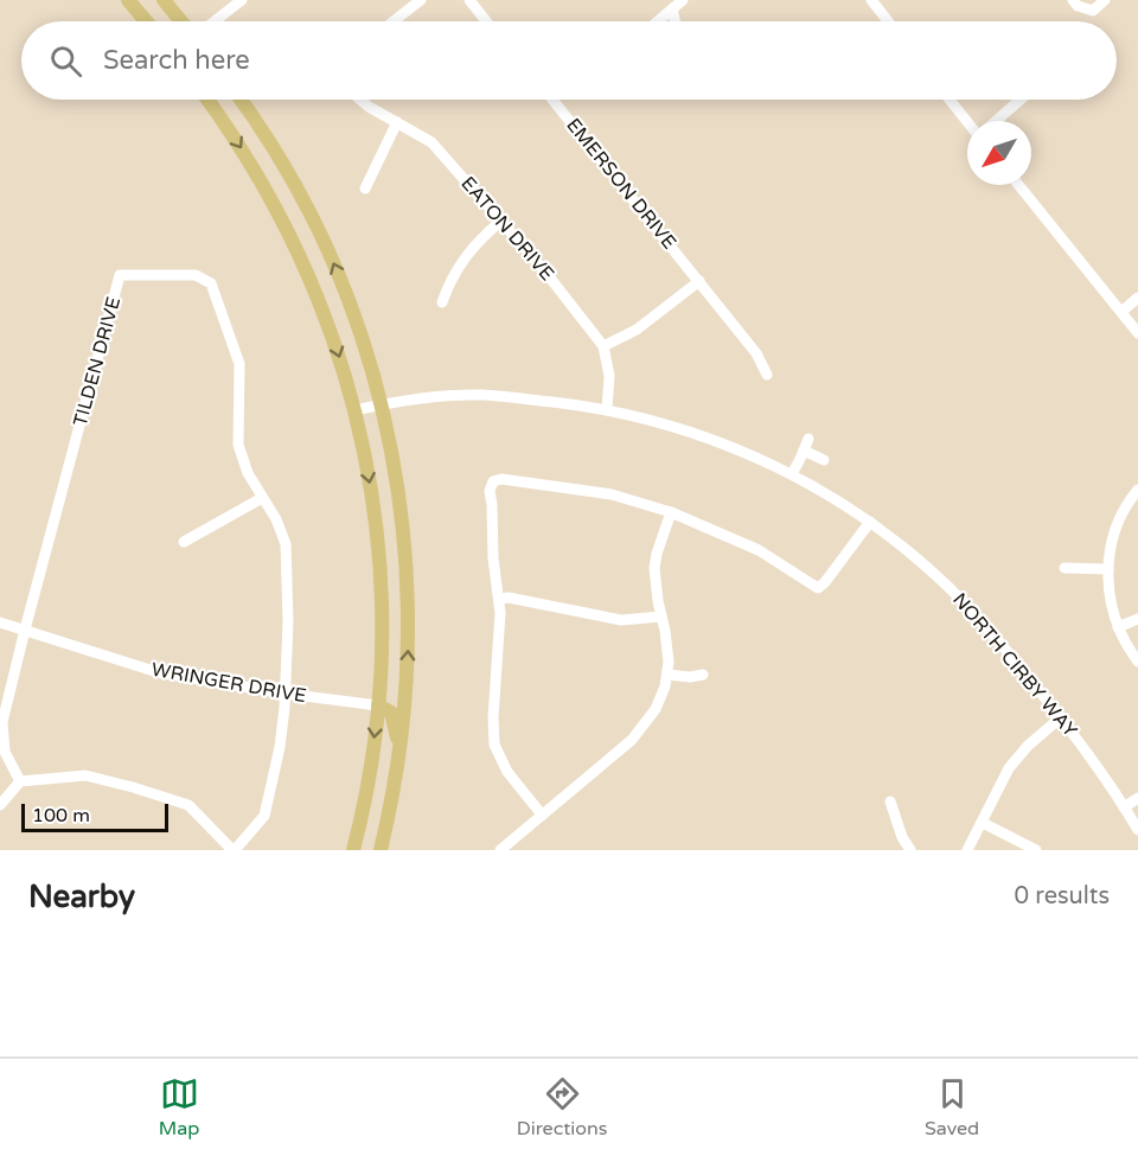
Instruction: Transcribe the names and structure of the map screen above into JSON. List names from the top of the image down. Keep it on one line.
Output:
{"streets":{"street":["EMERSON DRIVE","EATON DRIVE","TILDEN DRIVE","NORTH CIRBY WAY","WRINGER DRIVE"]},"crossings":[["EATON DRIVE","NORTH CIRBY WAY"],["TILDEN DRIVE","WRINGER DRIVE"]],"scale_bar":"100 m","north":"bottom left","page":{"search":"Search here","scale":"100 m","heading":["Nearby","0 results"],"nav":["Map","Directions","Saved"]}}
